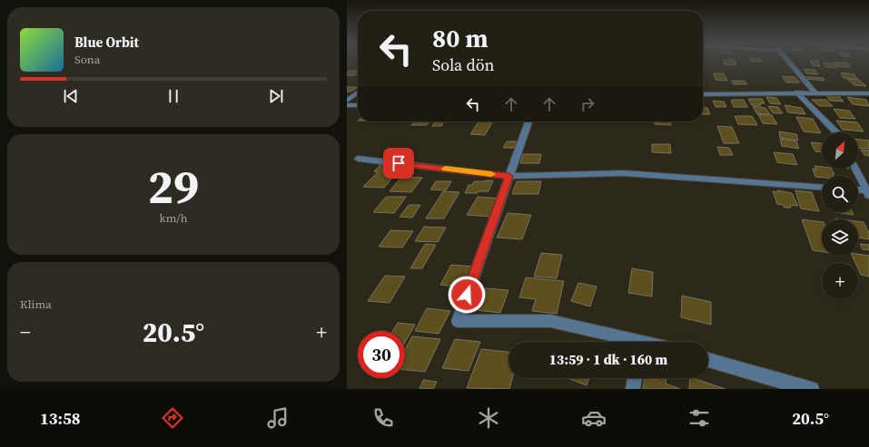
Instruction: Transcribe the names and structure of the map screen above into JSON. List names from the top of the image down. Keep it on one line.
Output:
{"north":"top right","page":{"turn":["80 m","Sola dön"],"song":["Blue Orbit","Sona"],"map_buttons":"+","tile":[["29","km/h"],"Klima"],"heat":["−","20.5°","+"],"limit":"30","trip":"13:59 · 1 dk · 160 m","tabs":["13:58","20.5°"]}}
